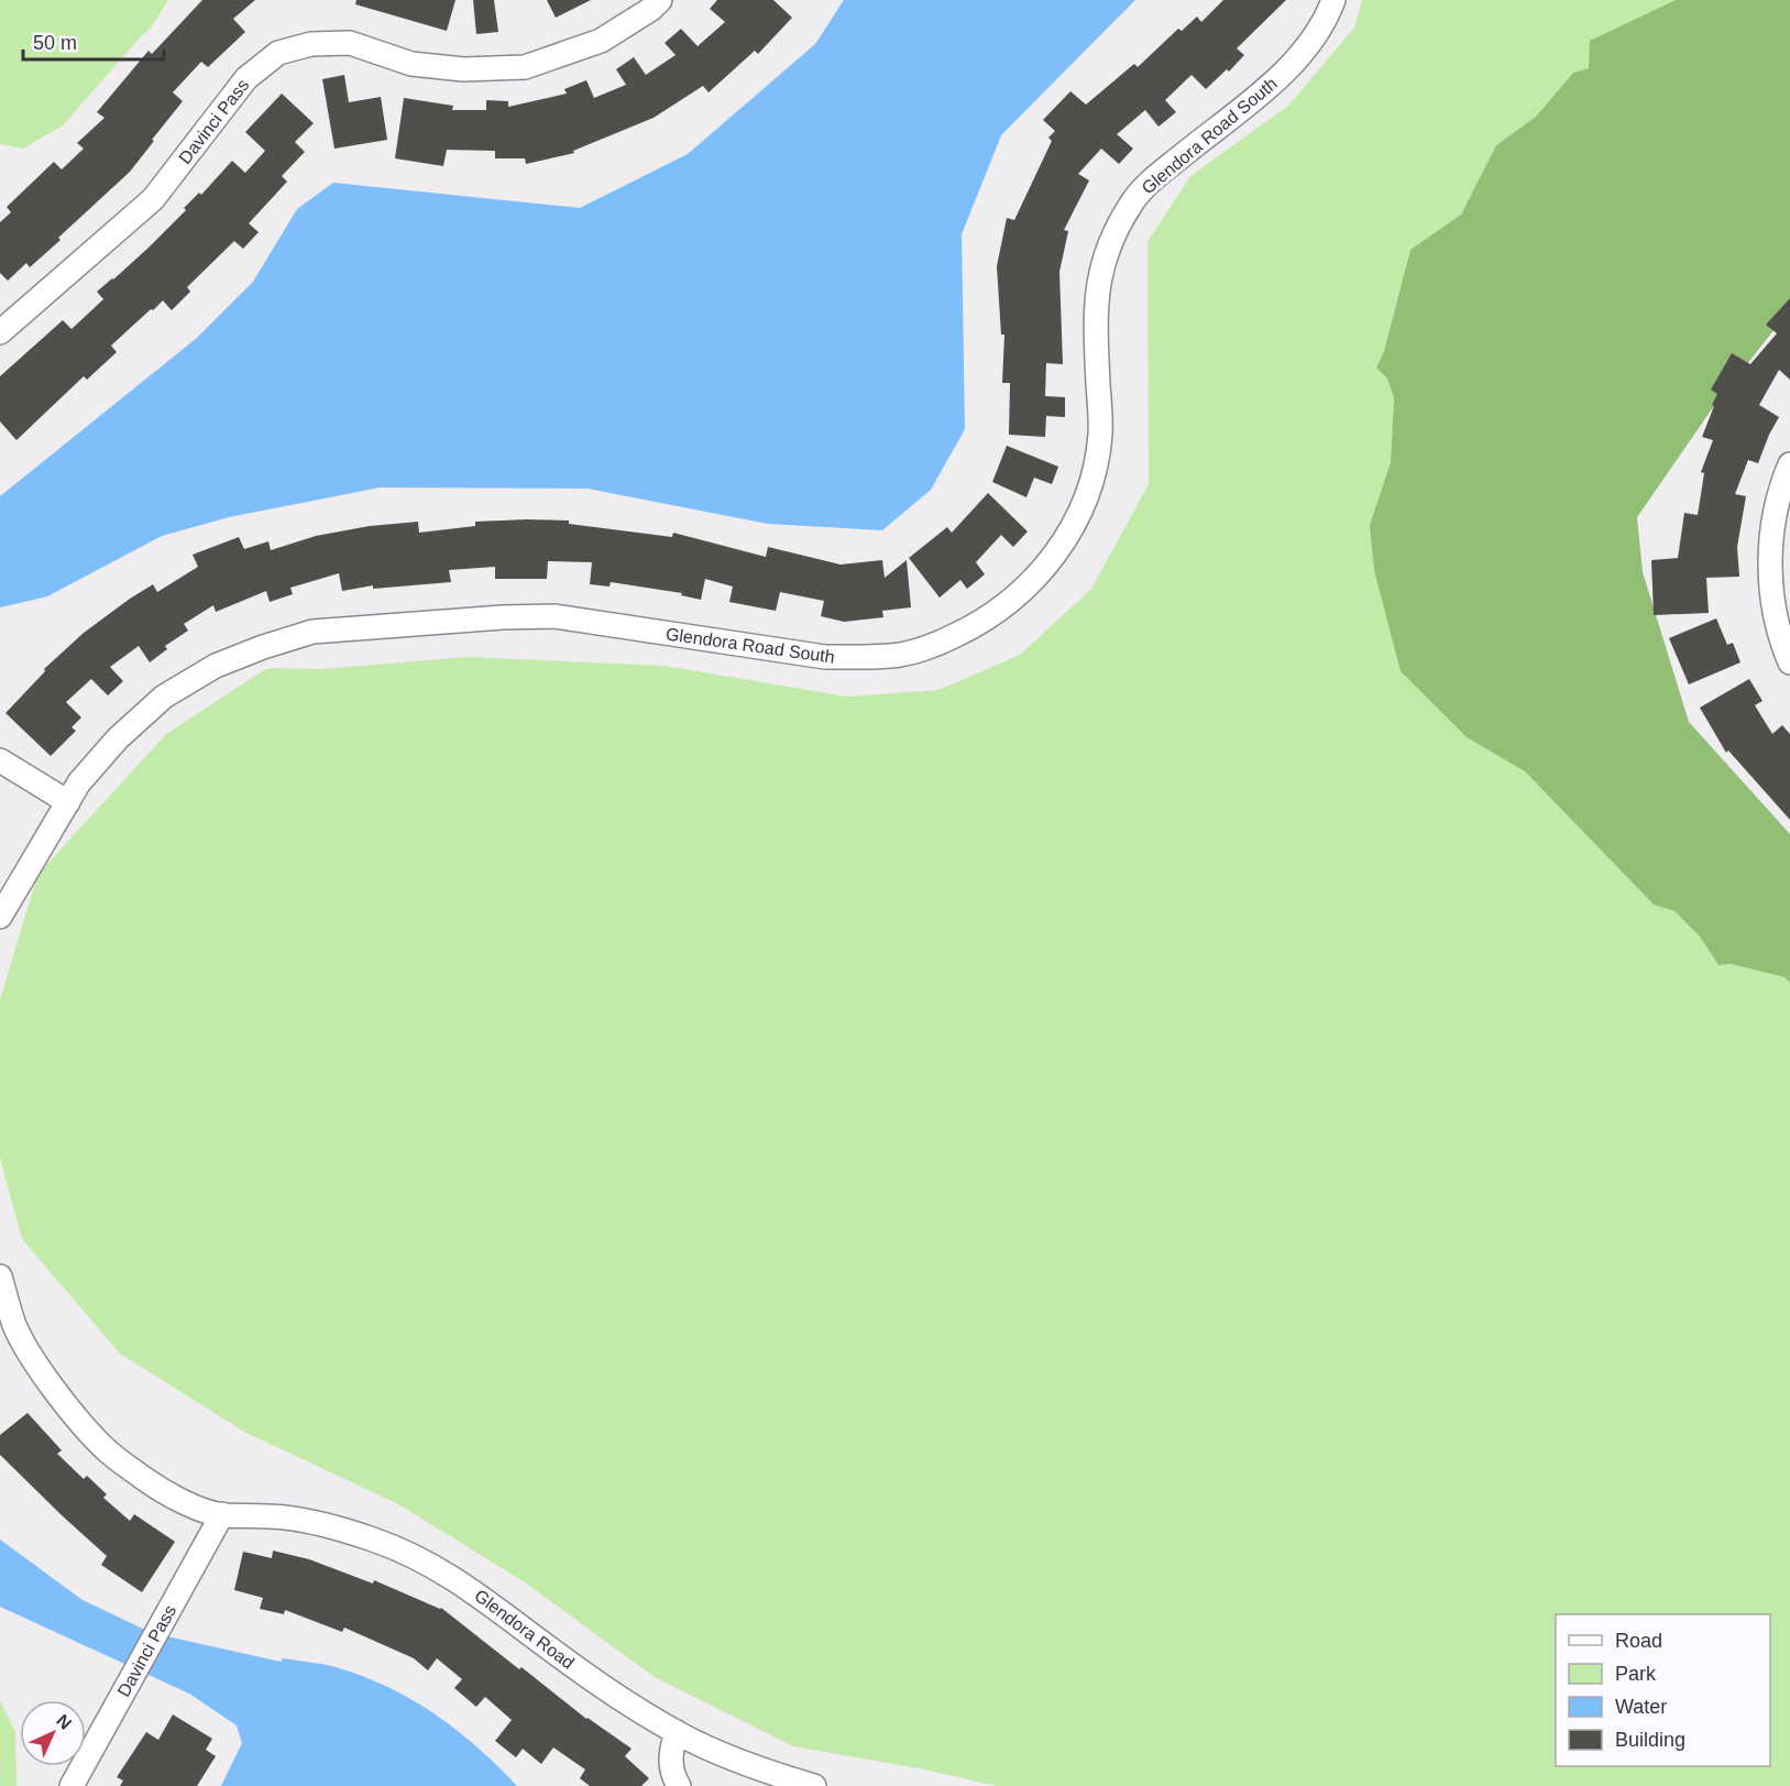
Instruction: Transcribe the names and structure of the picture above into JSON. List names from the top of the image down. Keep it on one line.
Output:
{"streets":{"street":["Davinci Pass","Glendora Road South","Glendora Road"]},"crossings":[["Davinci Pass","Glendora Road"]],"legend":["Road","Park","Water","Building"],"scale_bar":"50 m","north":"top right"}
